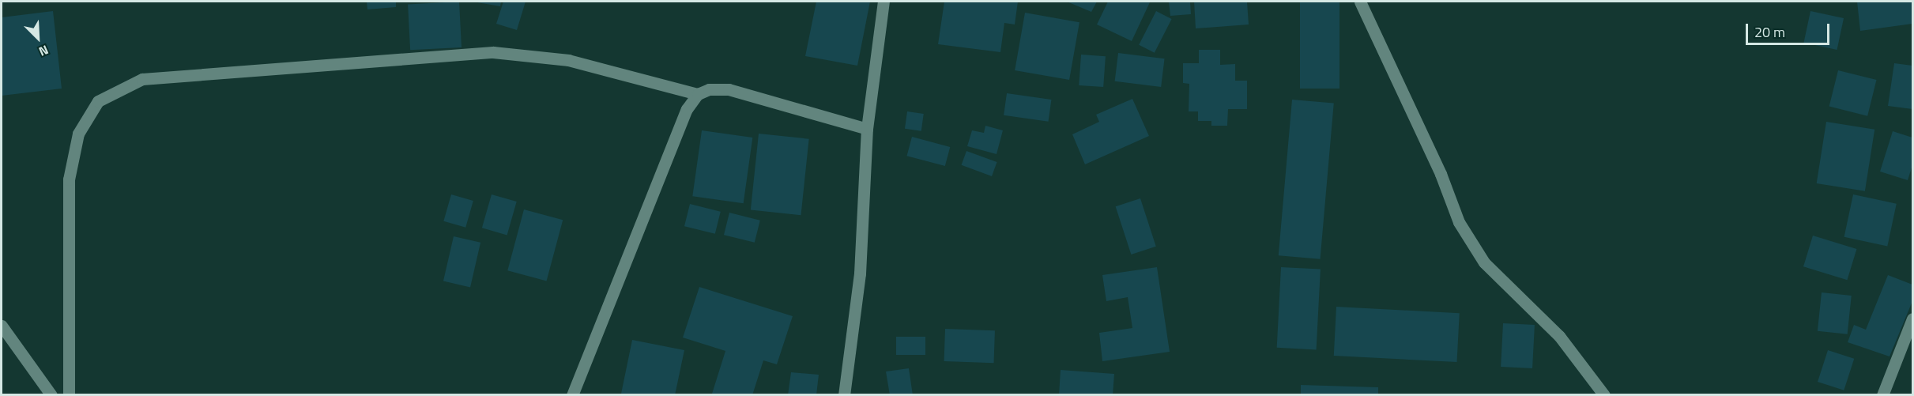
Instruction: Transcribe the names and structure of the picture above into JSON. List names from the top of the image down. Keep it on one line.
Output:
{"scale_bar":"20 m","north":"bottom right"}
